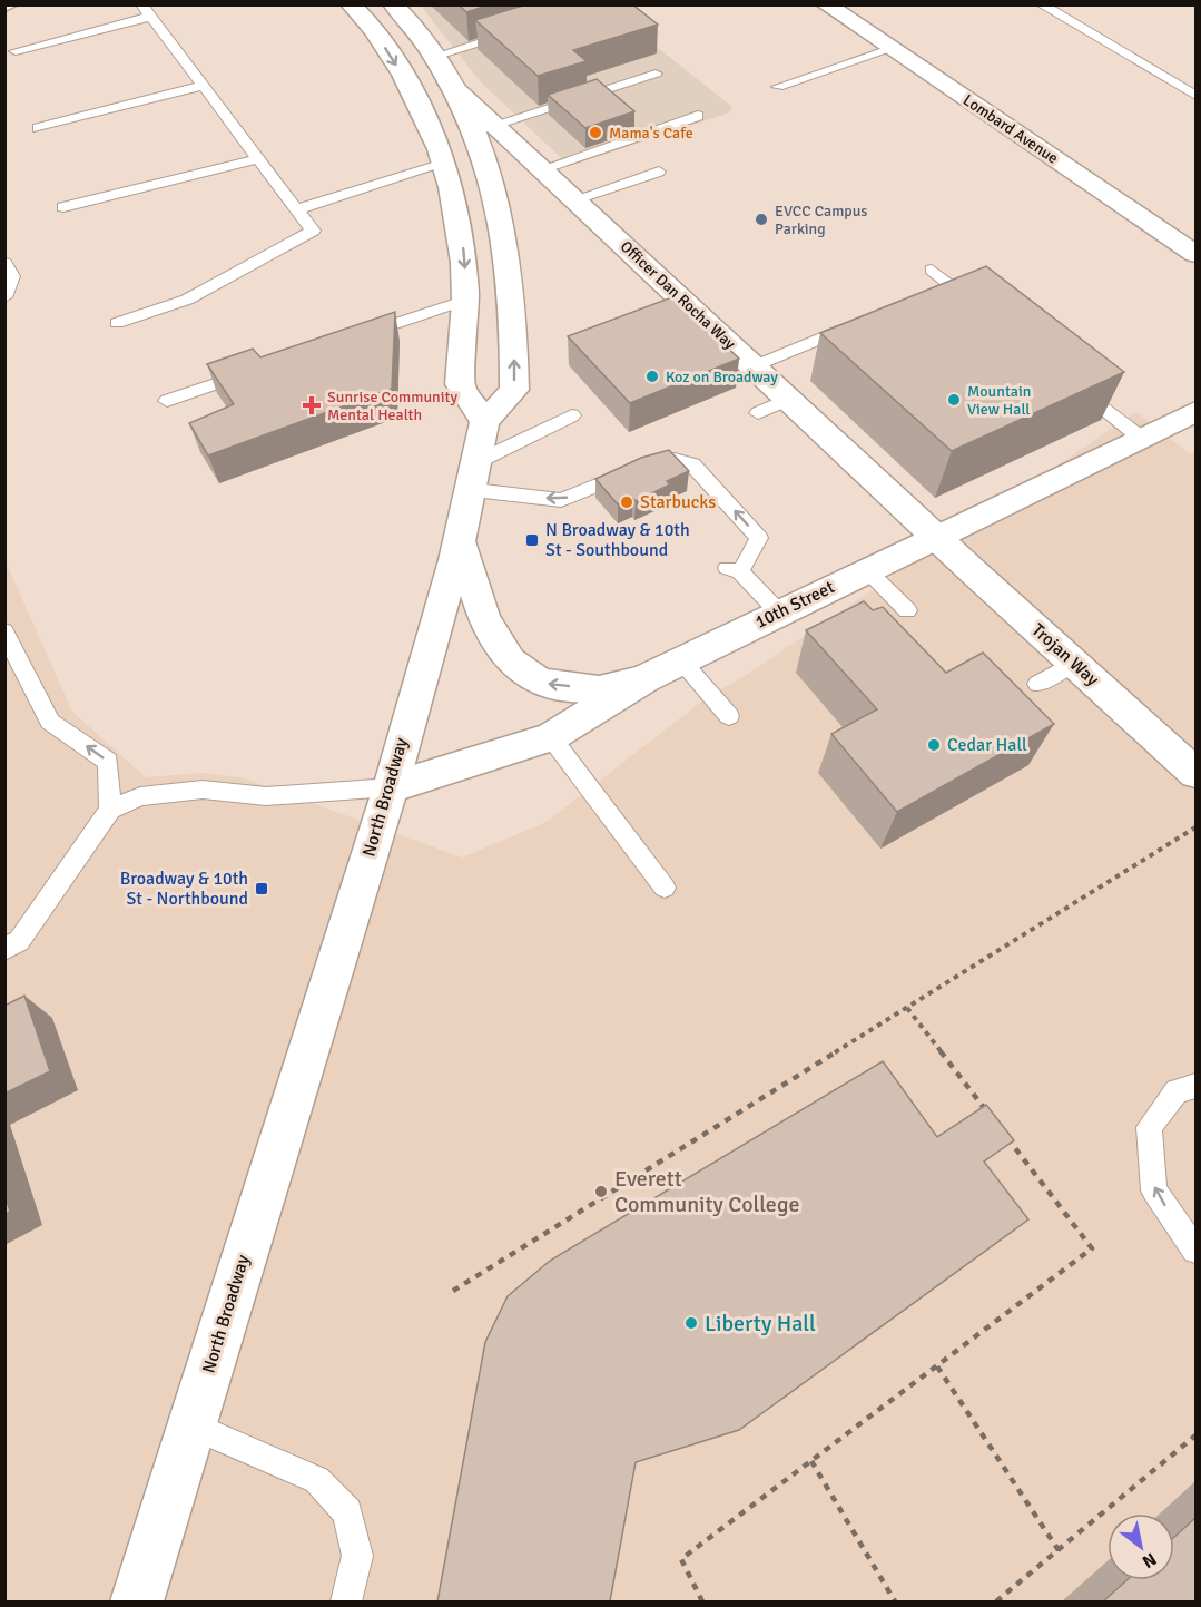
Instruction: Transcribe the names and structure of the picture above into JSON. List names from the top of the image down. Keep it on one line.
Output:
{"streets":{"main road":["Lombard Avenue","Officer Dan Rocha Way","10th Street","Trojan Way","North Broadway"]},"crossings":[["Officer Dan Rocha Way","10th Street"],["Officer Dan Rocha Way","Trojan Way"],["10th Street","Trojan Way"],["10th Street","North Broadway"]],"places":{"other":["Mama's Cafe","EVCC Campus Parking","Koz on Broadway","Mountain View Hall","Starbucks","Cedar Hall","Everett Community College","Liberty Hall"],"health":["Sunrise Community Mental Health"],"transit":["N Broadway & 10th St - Southbound","Broadway & 10th St - Northbound"]},"north":"bottom right"}
